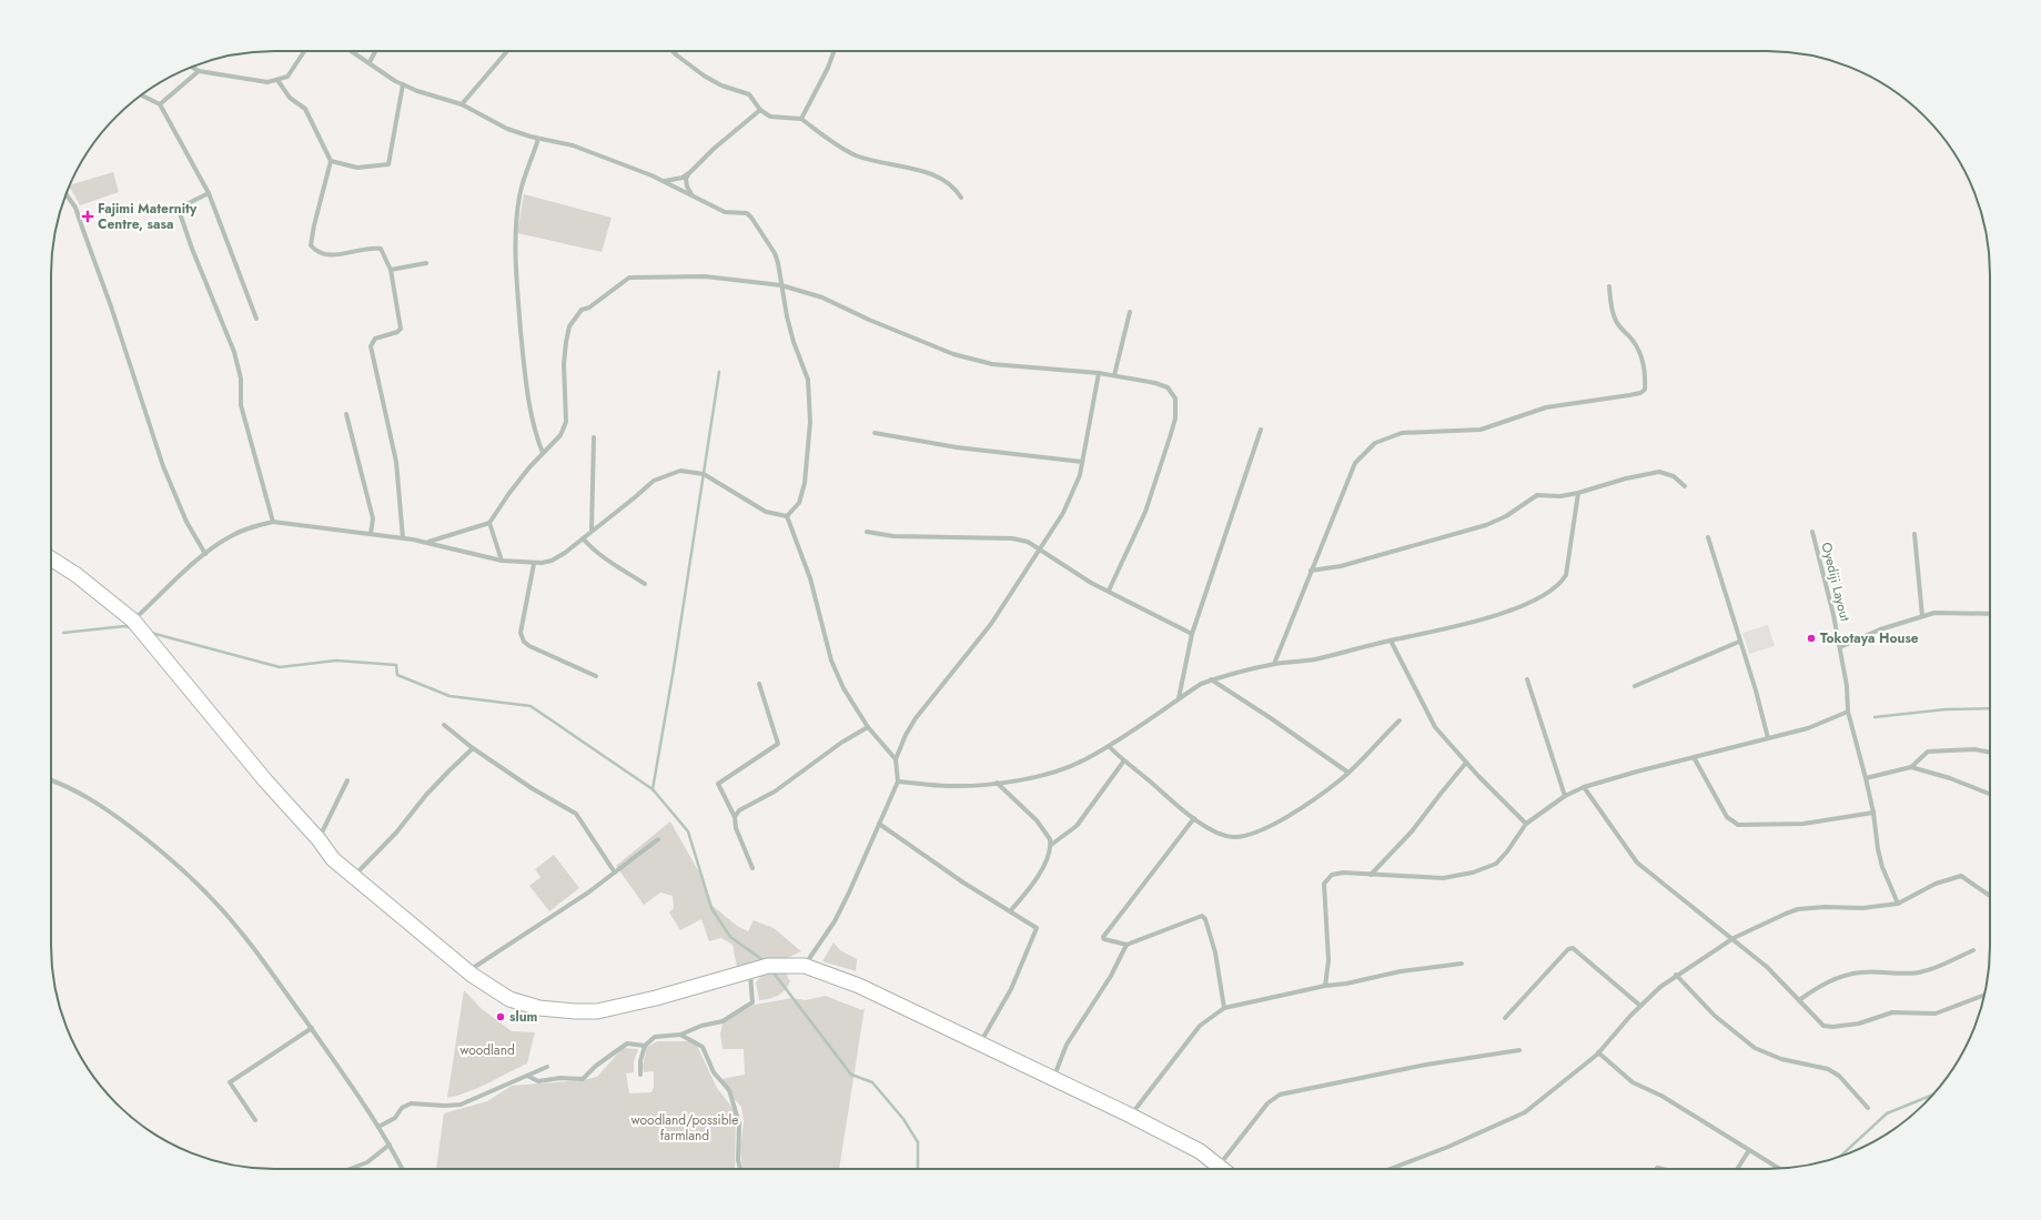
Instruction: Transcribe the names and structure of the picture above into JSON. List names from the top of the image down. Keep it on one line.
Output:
{"streets":{"street":["Oyediji Layout"]},"parks":["woodland","woodland/possible farmland"],"places":{"health":["Fajimi Maternity Centre, sasa"],"other":["Tokotaya House","slum"]}}
